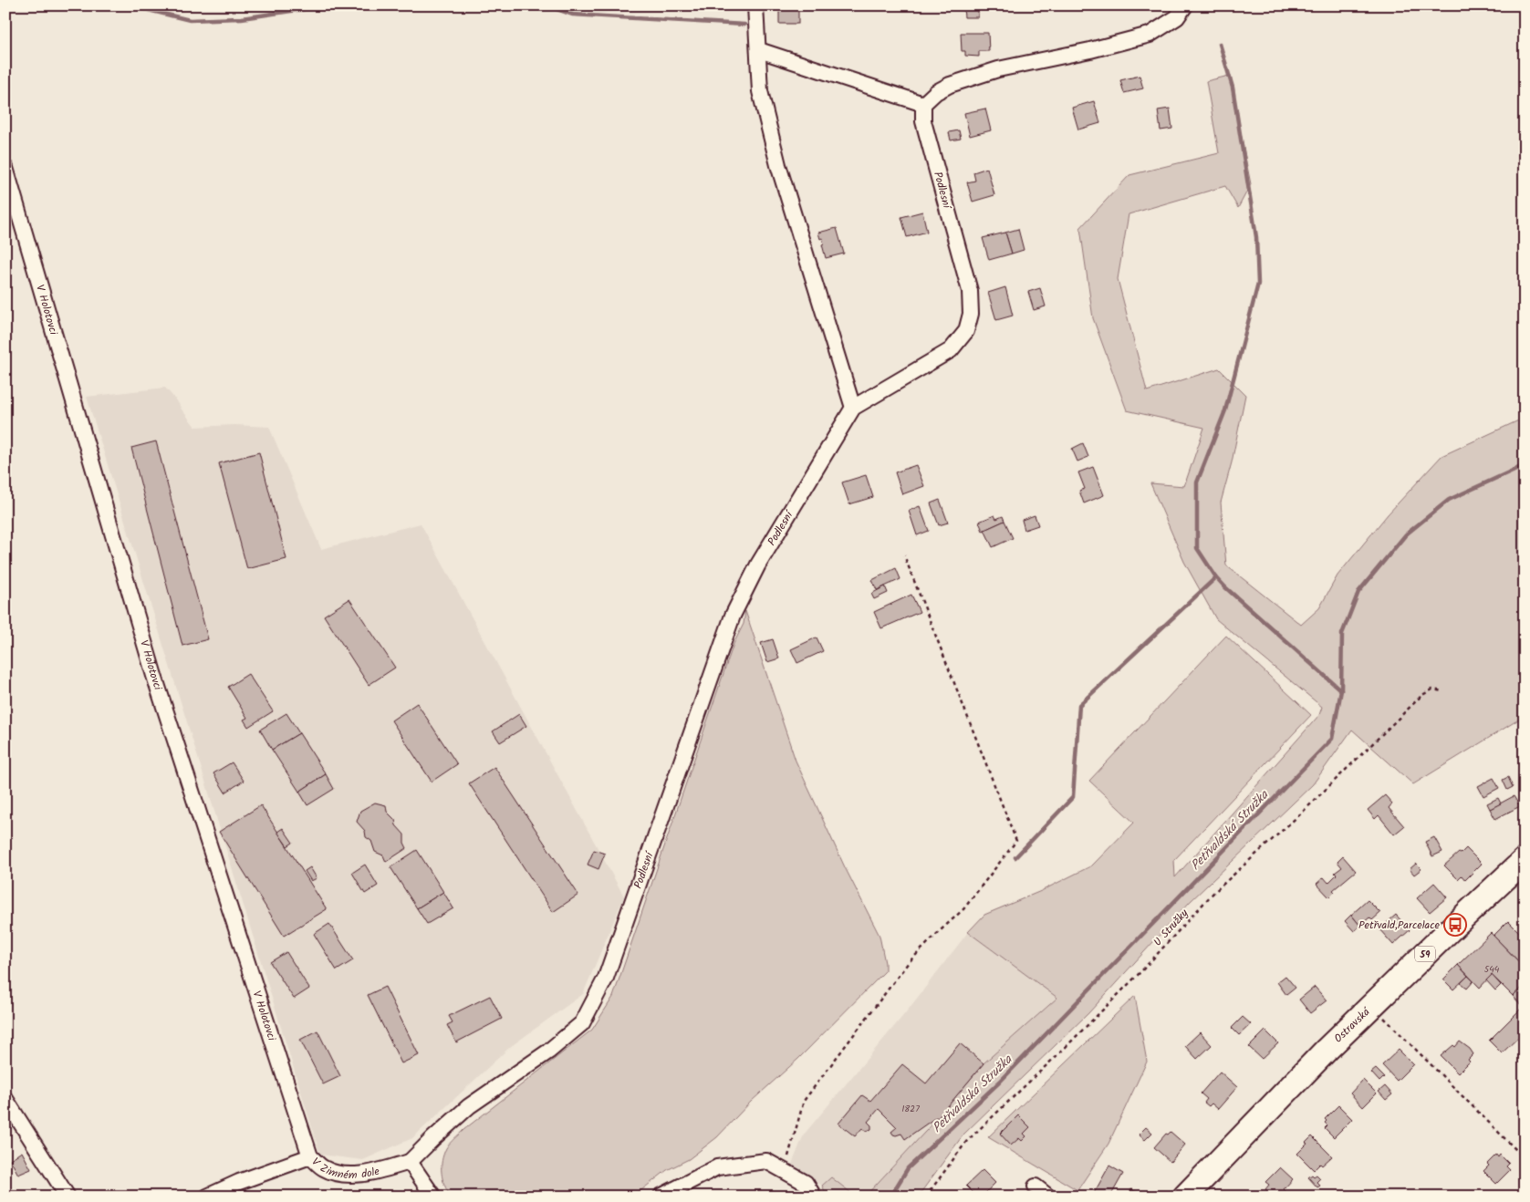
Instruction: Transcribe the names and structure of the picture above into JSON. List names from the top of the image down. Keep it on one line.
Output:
{"streets":{"main road":["59","Ostravská"],"street":["Podlesní","V Holotovci","V Zimném dole"],"path":["U Stružky"]},"crossings":[["Podlesní","V Zimném dole"],["V Holotovci","V Zimném dole"]],"water":["Petřvaldská Stružka"],"places":{"bus stop":["Petřvald,Parcelace"]},"house_numbers":["544","1827"]}
